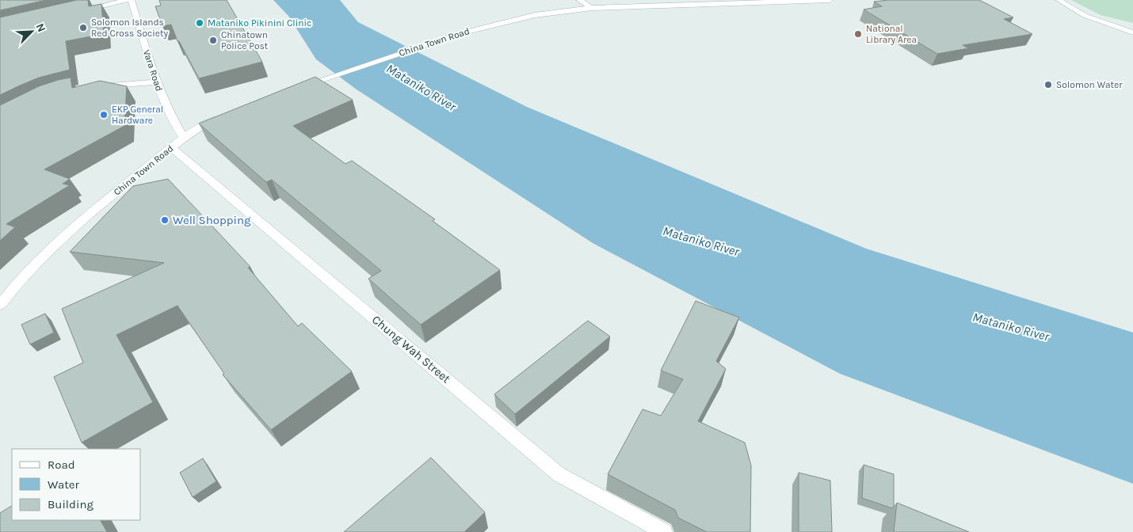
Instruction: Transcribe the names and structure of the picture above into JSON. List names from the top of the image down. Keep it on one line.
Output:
{"streets":{"street":["China Town Road","Vara Road","Chung Wah Street"]},"crossings":[["China Town Road","Vara Road"],["China Town Road","Chung Wah Street"]],"water":["Mataniko River"],"places":["Mataniko Pikinini Clinic","Solomon Islands Red Cross Society","National Library Area","Chinatown Police Post","Solomon Water","EKP General Hardware","Well Shopping"],"legend":["Road","Water","Building"],"north":"top right"}
